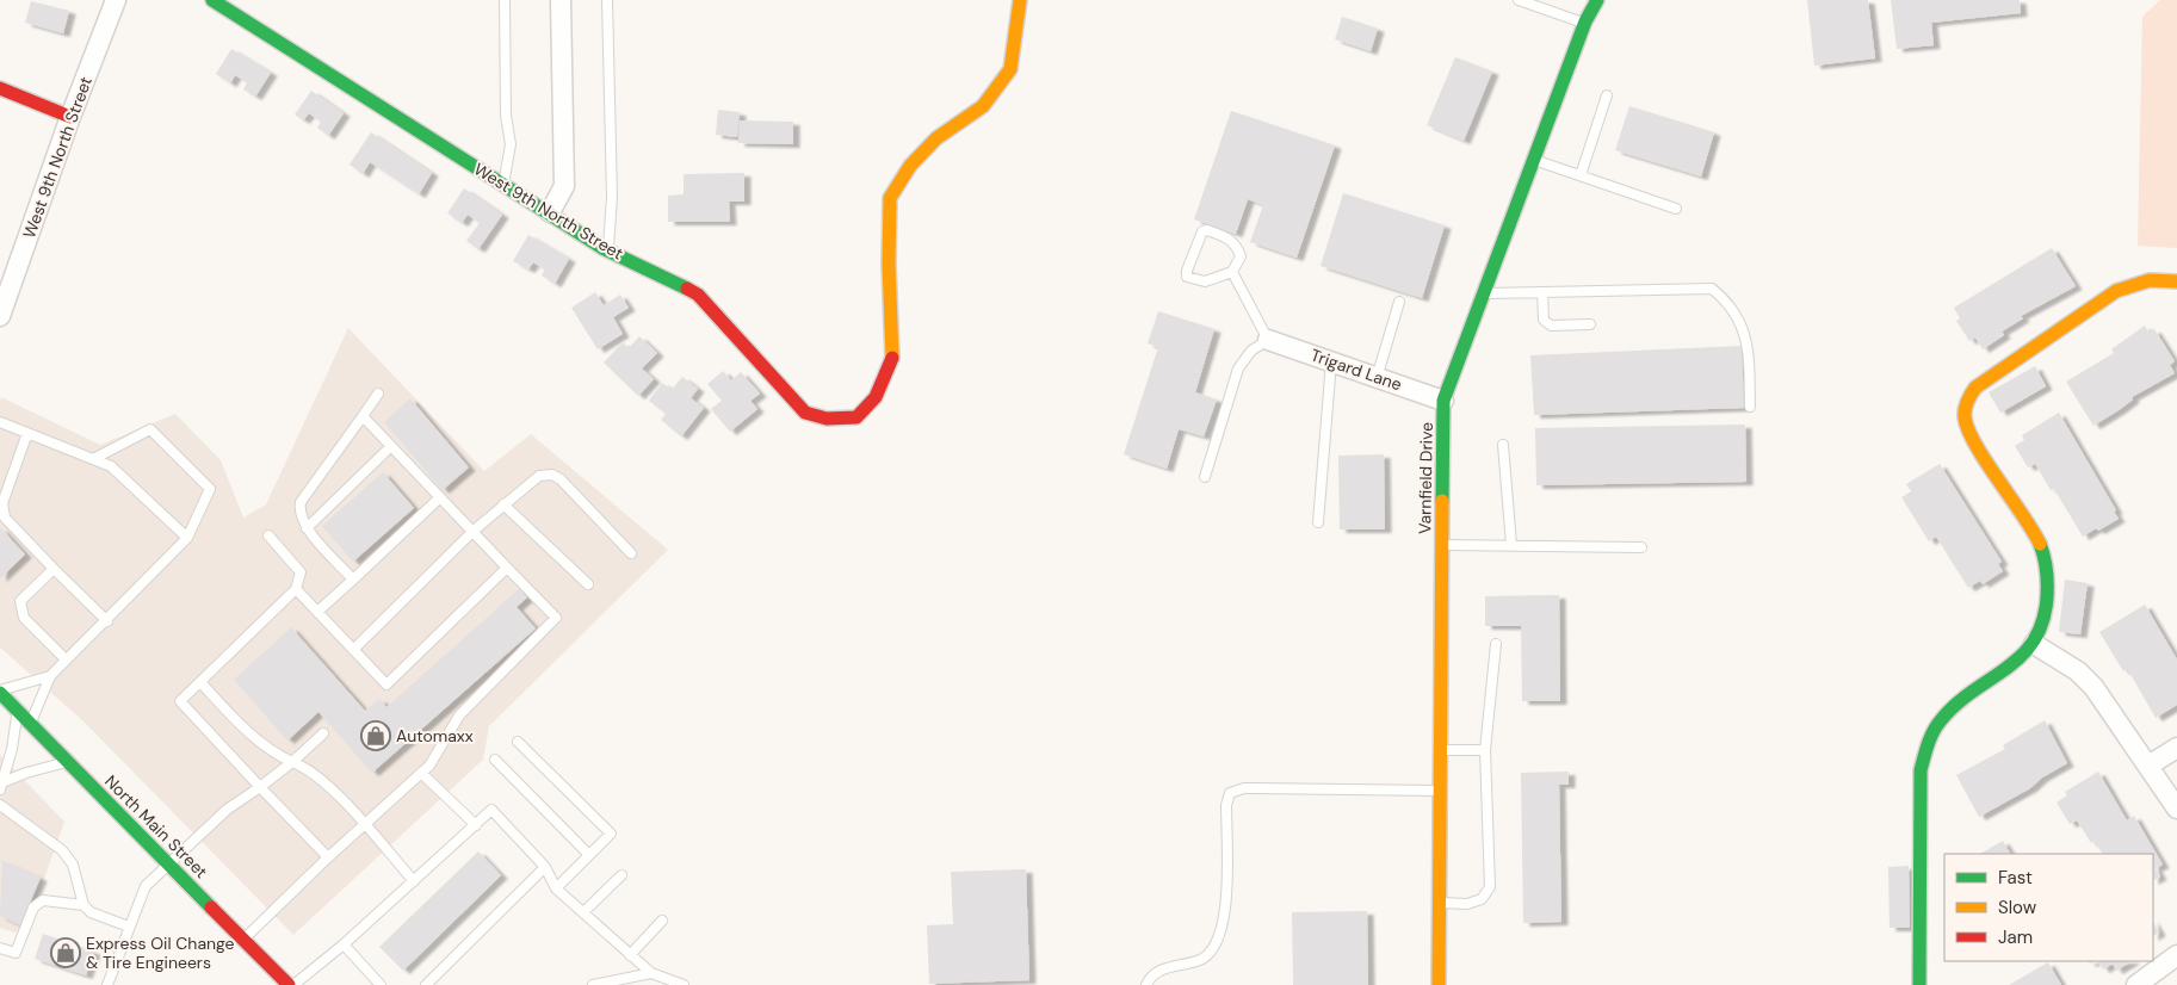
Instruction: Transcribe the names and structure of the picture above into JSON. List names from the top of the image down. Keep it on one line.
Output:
{"streets":{"street":["West 9th North Street","Trigard Lane","Varnfield Drive","North Main Street"]},"crossings":[["Trigard Lane","Varnfield Drive"]],"places":{"shop":["Automaxx","Express Oil Change & Tire Engineers"]},"legend":["Fast","Slow","Jam"]}
